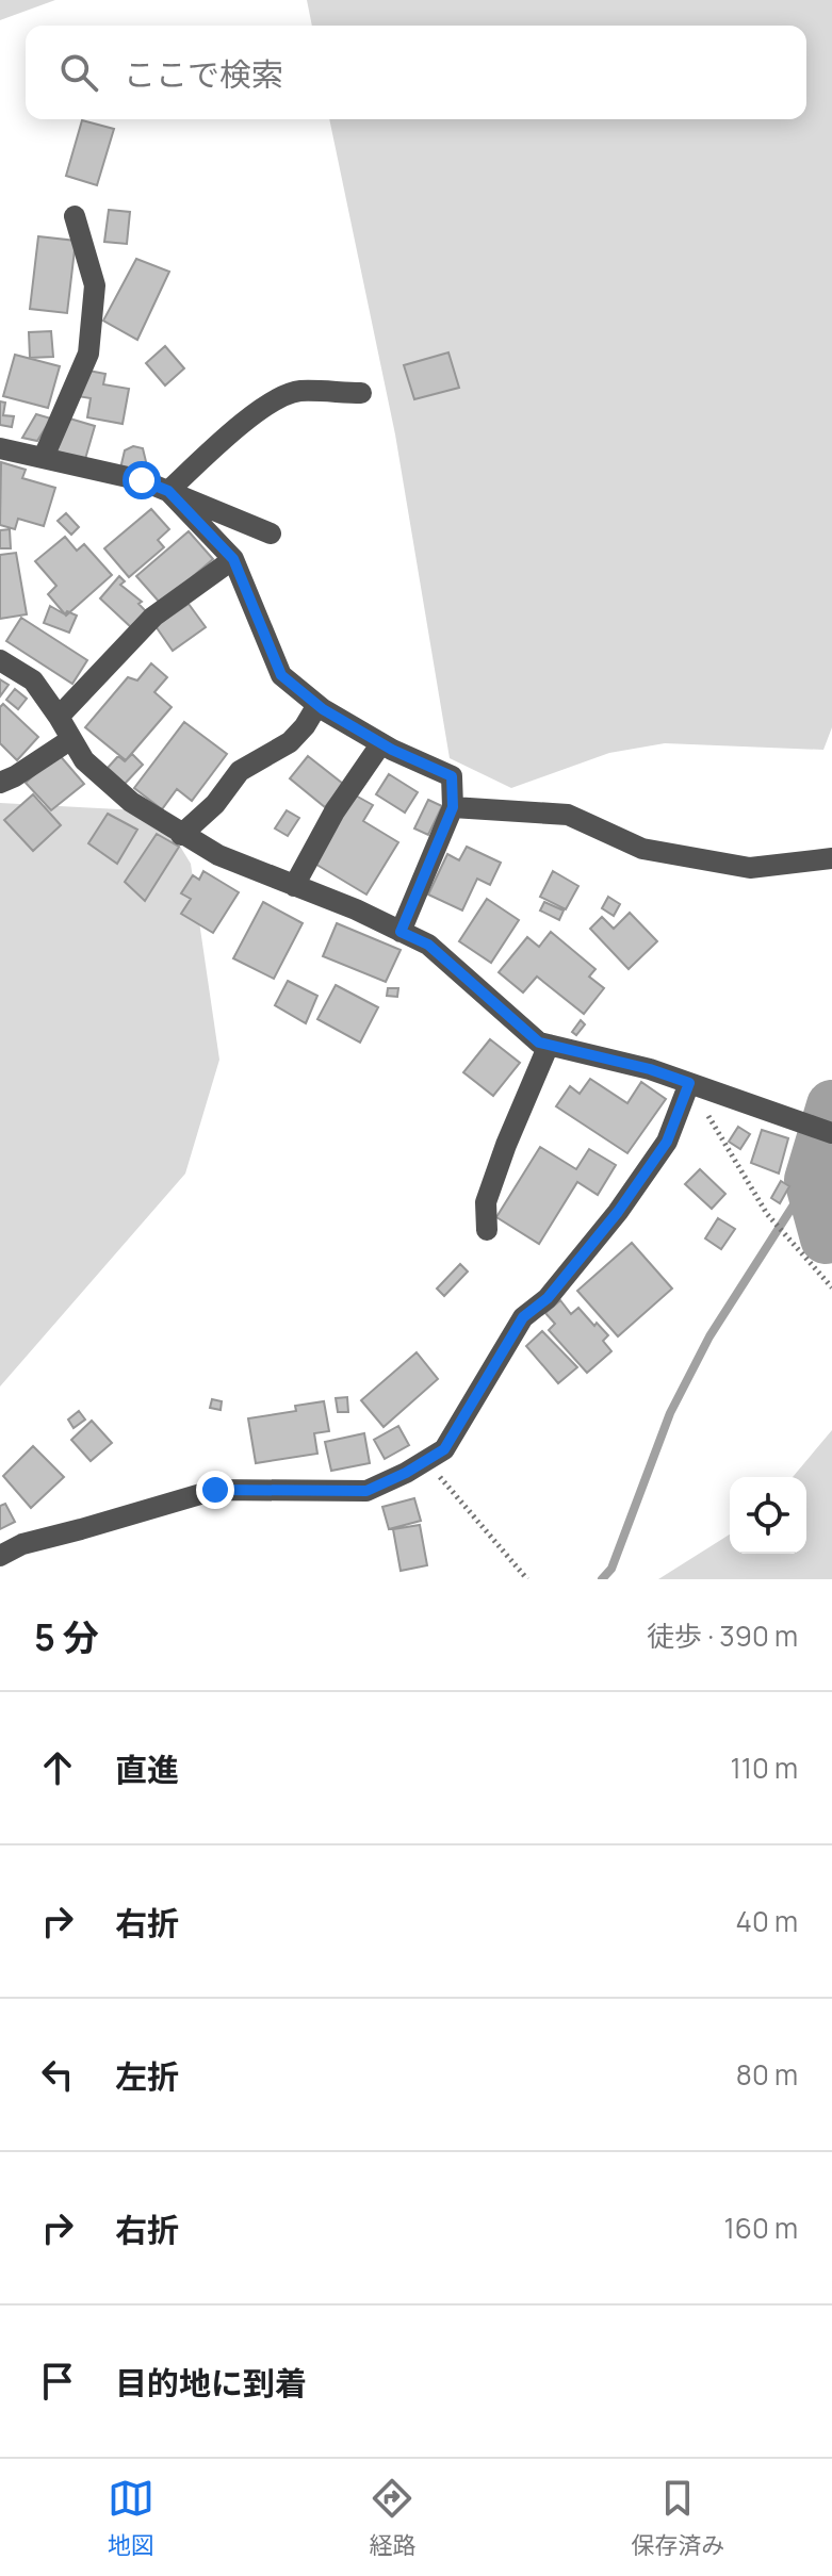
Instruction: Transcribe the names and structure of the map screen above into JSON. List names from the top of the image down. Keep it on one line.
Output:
{"page":{"search":"ここで検索","heading":["5 分","徒歩 · 390 m"],"list":[["直進","110 m"],["右折","40 m"],["左折","80 m"],["右折","160 m"],"目的地に到着"],"nav":["地図","経路","保存済み"]}}
